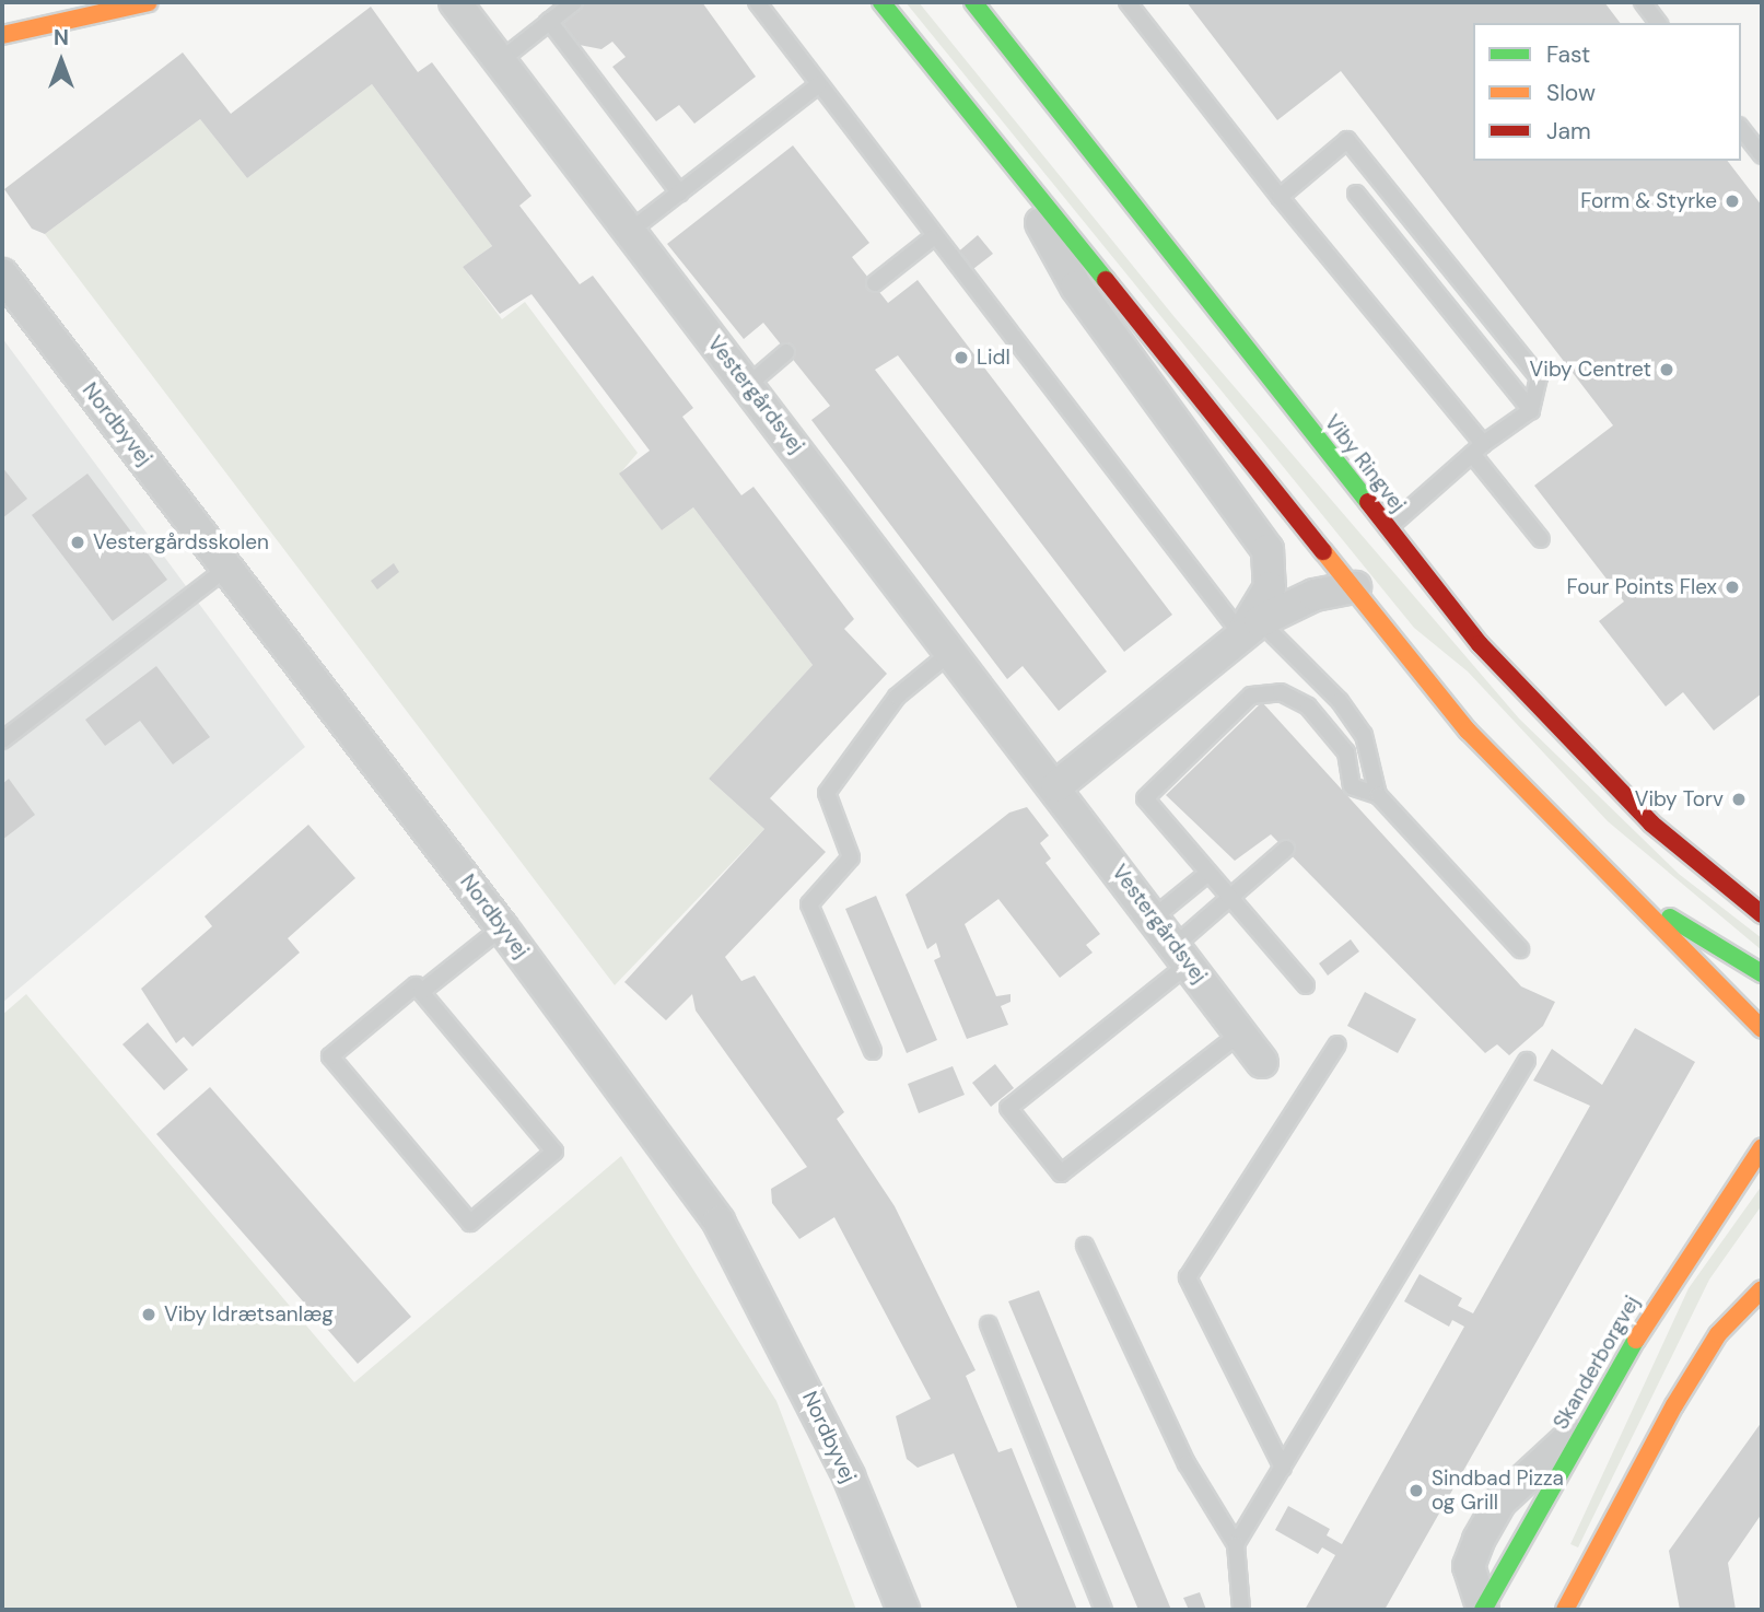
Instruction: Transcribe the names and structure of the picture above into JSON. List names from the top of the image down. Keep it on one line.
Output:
{"streets":{"main road":["Viby Ringvej","Skanderborgvej"],"street":["Vestergårdsvej","Nordbyvej"]},"places":["Form & Styrke","Lidl","Viby Centret","Vestergårdsskolen","Four Points Flex","Viby Torv","Viby Idrætsanlæg","Sindbad Pizza og Grill"],"legend":["Fast","Slow","Jam"],"north":"top"}
